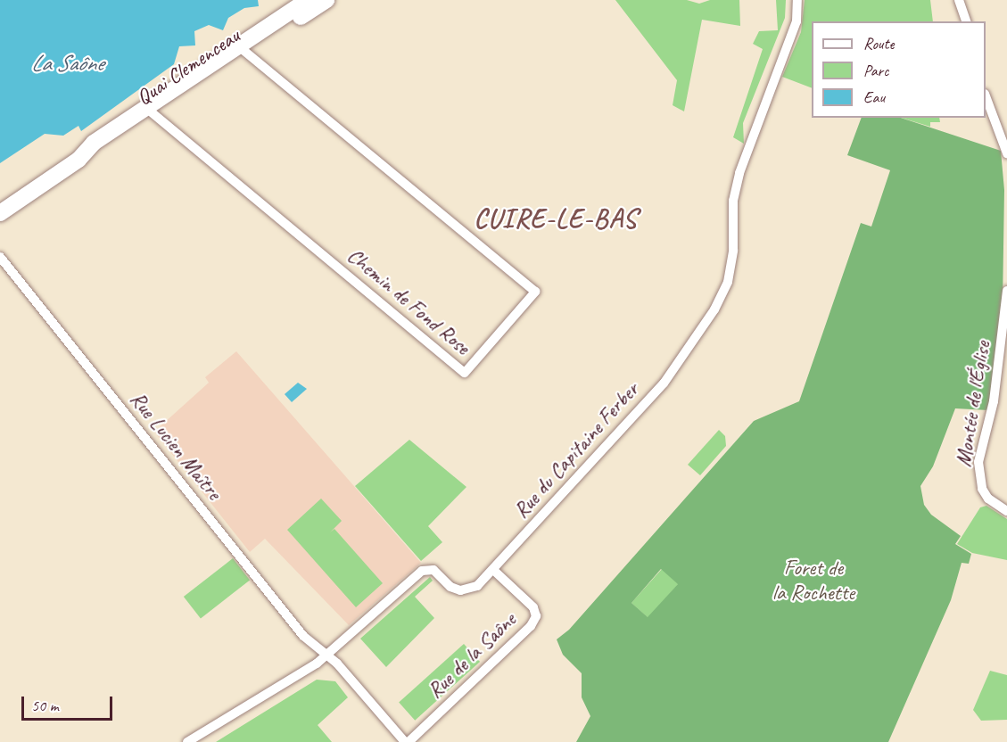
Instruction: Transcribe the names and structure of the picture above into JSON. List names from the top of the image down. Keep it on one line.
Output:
{"streets":{"main road":["Quai Clemenceau"],"street":["Chemin de Fond Rose","Montée de l'Église","Rue Lucien Maître","Rue du Capitaine Ferber","Rue de la Saône"]},"crossings":[["Quai Clemenceau","Chemin de Fond Rose"],["Rue Lucien Maître","Rue du Capitaine Ferber"],["Rue Lucien Maître","Rue de la Saône"],["Rue du Capitaine Ferber","Rue de la Saône"]],"districts":["CUIRE-LE-BAS"],"water":["La Saône"],"parks":["Foret de la Rochette"],"legend":["Route","Parc","Eau"],"scale_bar":"50 m"}
